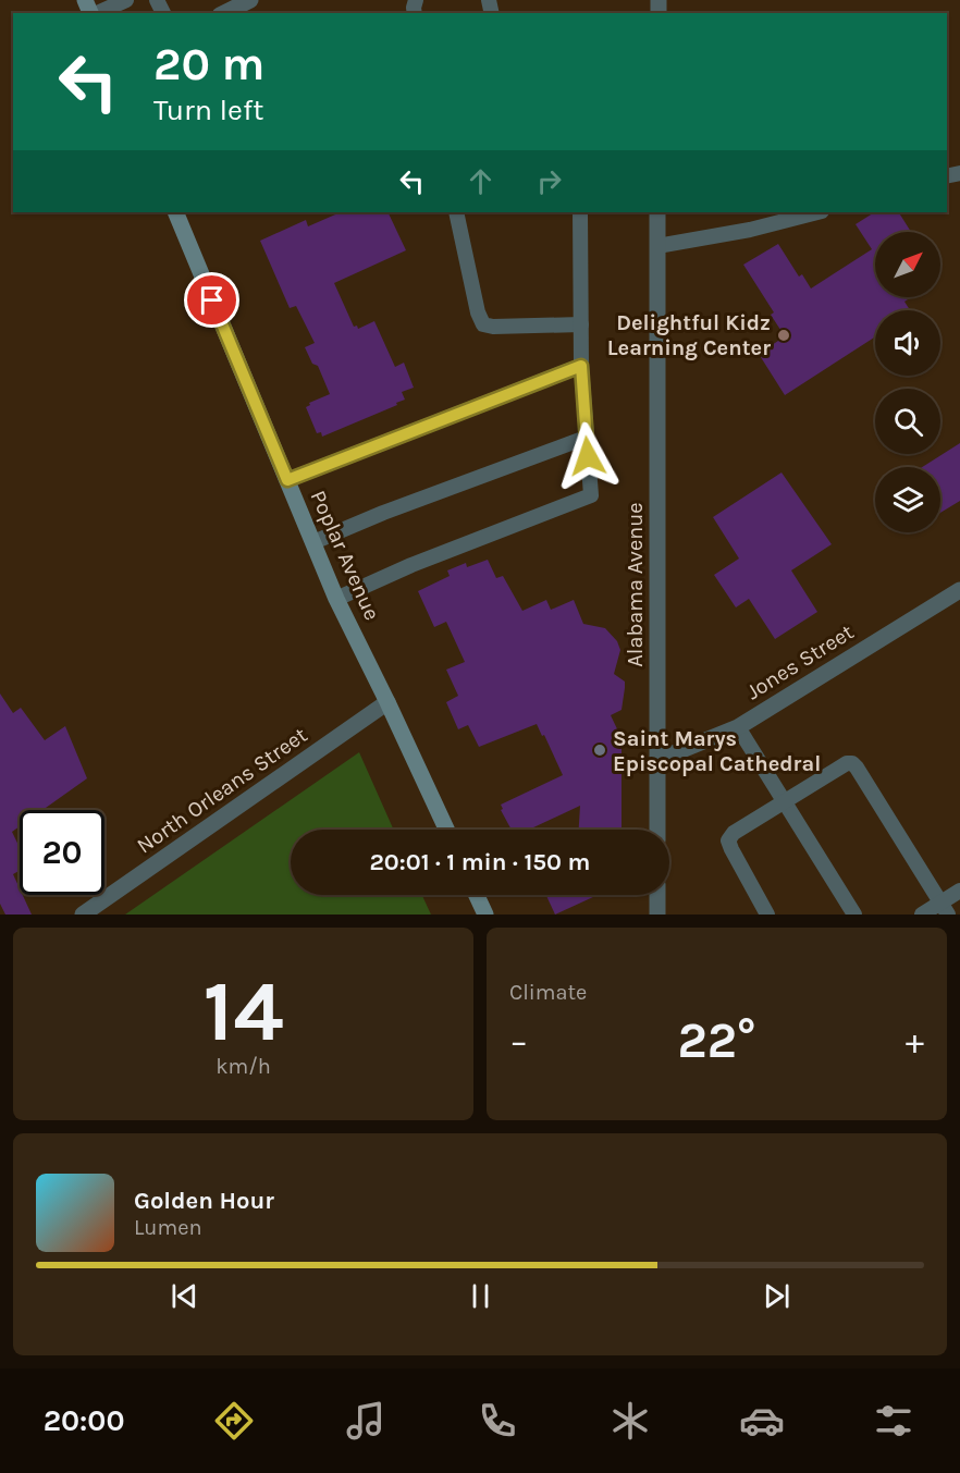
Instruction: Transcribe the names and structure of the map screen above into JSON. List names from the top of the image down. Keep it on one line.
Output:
{"streets":{"main road":["Poplar Avenue"],"street":["Alabama Avenue","Jones Street","North Orleans Street"]},"crossings":[["Poplar Avenue","North Orleans Street"],["Alabama Avenue","Jones Street"]],"places":["Delightful Kidz Learning Center","Saint Marys Episcopal Cathedral"],"north":"top right","page":{"turn":["20 m","Turn left"],"limit":"20","trip":"20:01 · 1 min · 150 m","tile":[["14","km/h"],"Climate"],"heat":["−","22°","+"],"song":["Golden Hour","Lumen"],"tabs":"20:00"}}
